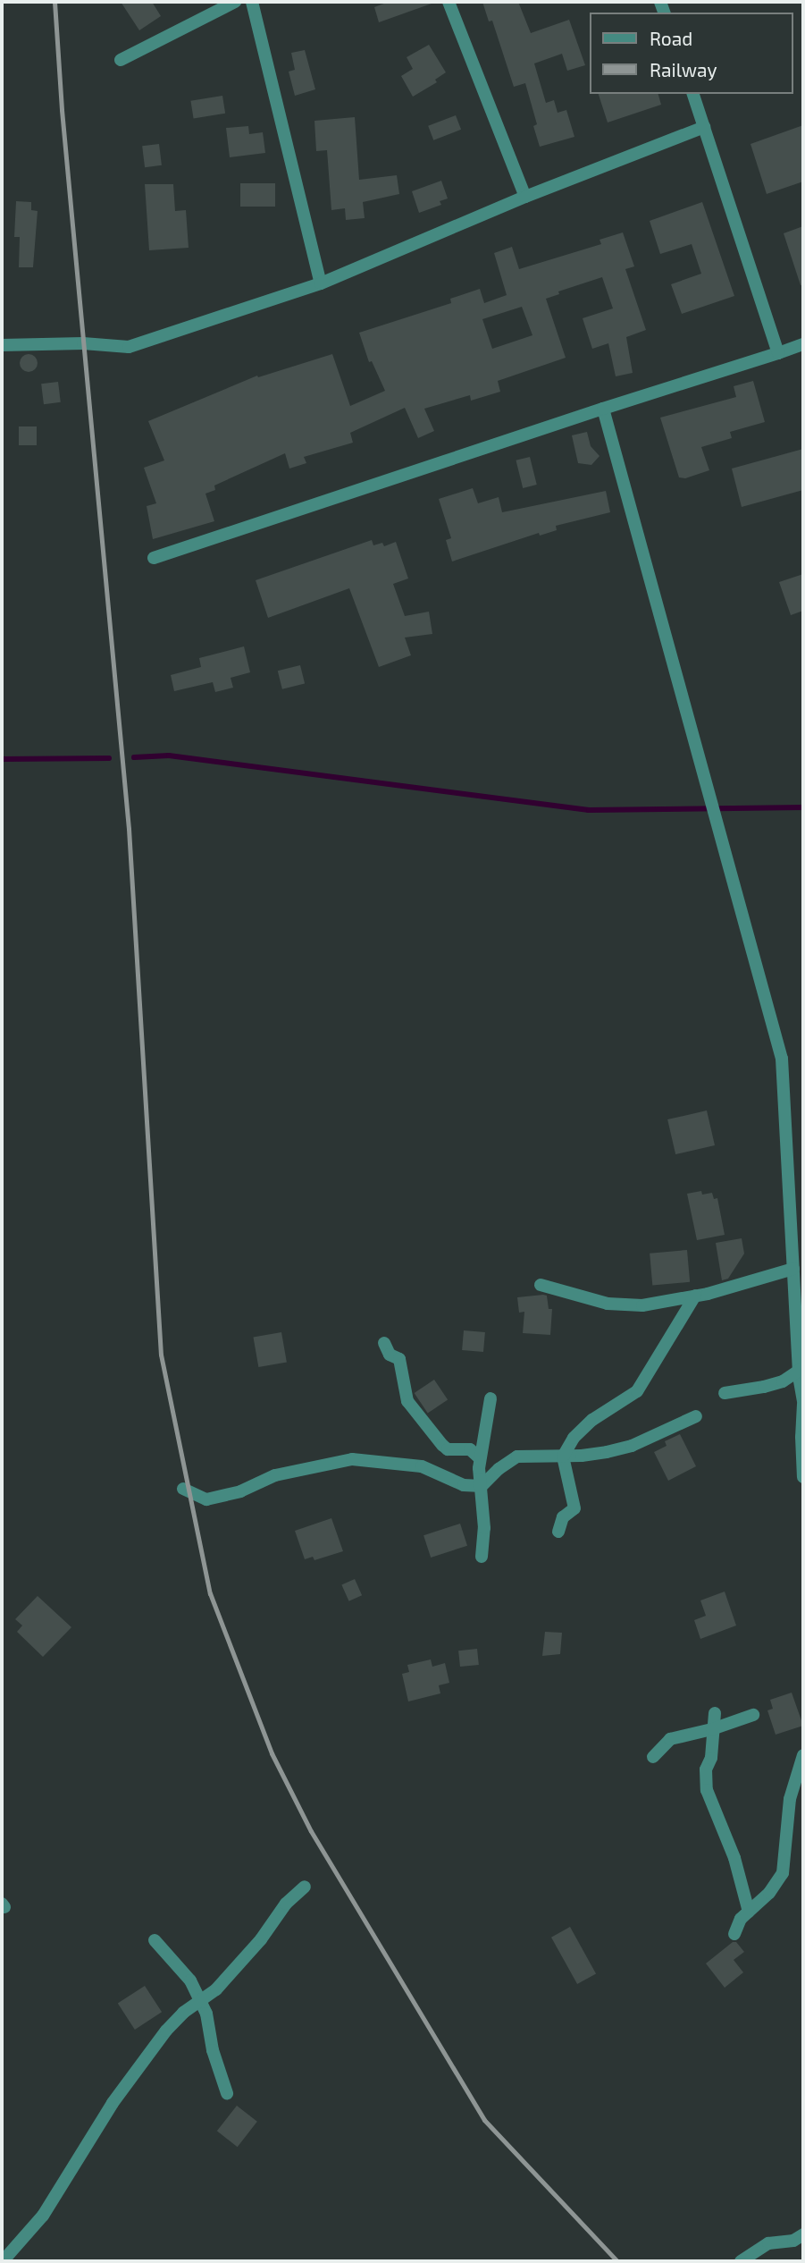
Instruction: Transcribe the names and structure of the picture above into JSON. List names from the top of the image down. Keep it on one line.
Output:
{"legend":["Road","Railway"]}
